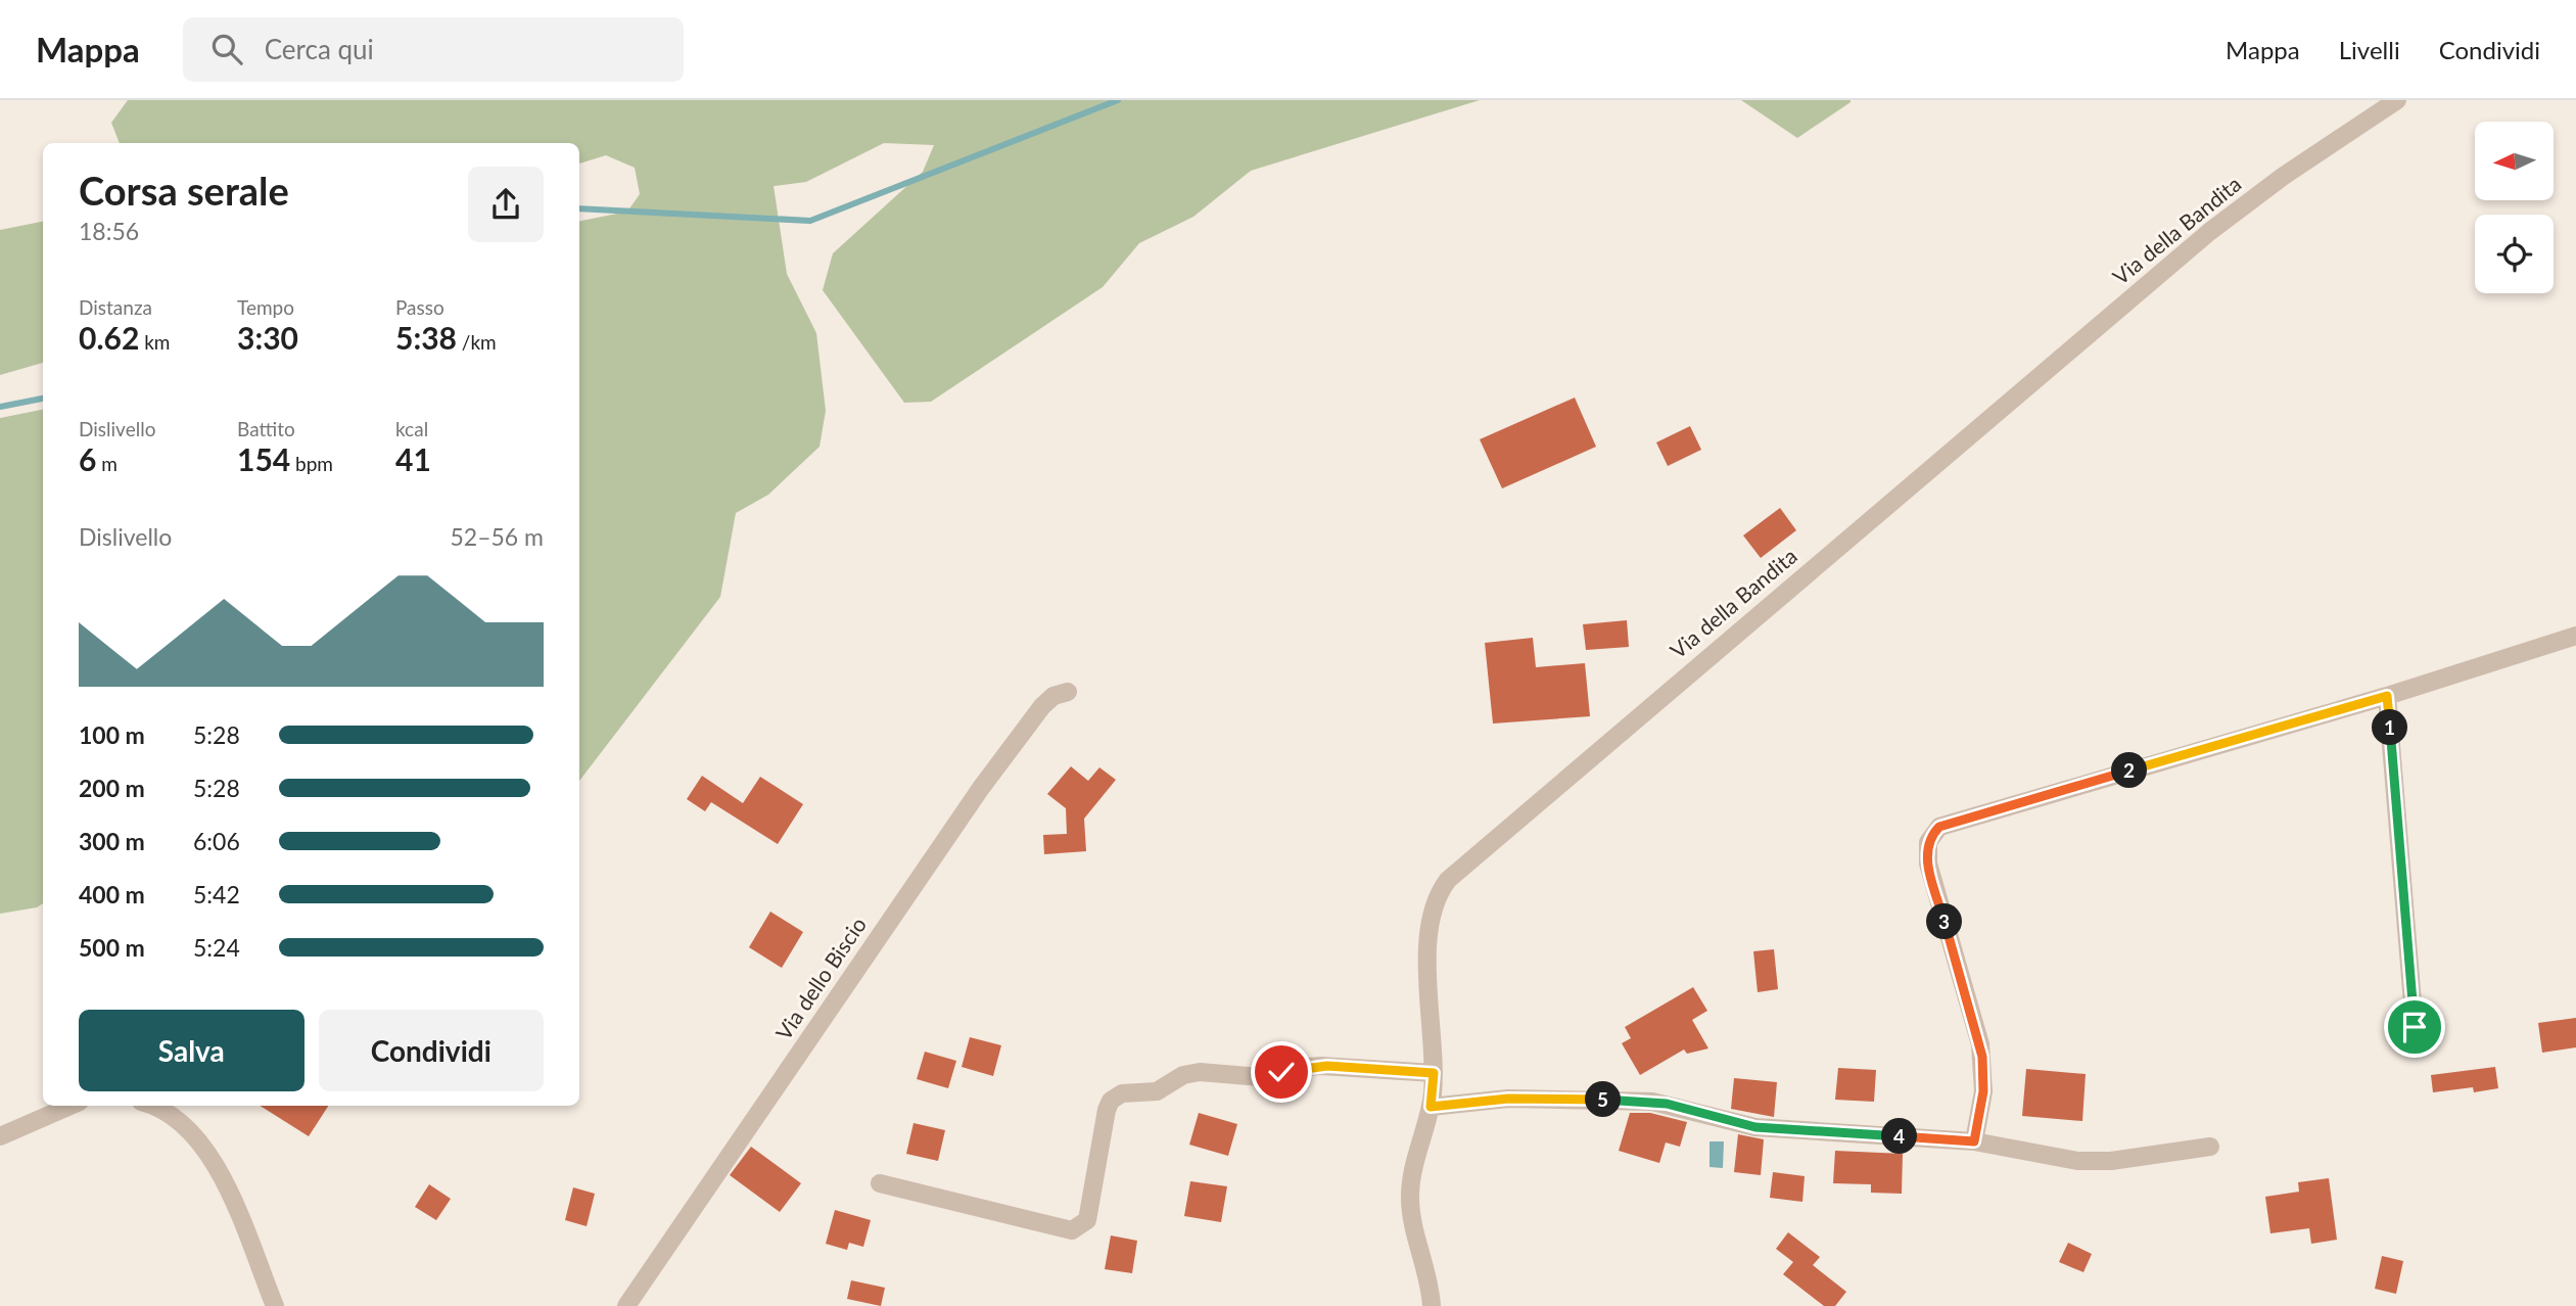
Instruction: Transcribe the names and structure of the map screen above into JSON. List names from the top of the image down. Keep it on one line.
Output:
{"streets":{"street":["Via della Bandita","Via dello Biscio"]},"north":"left","page":{"header":"Mappa","search":"Cerca qui","nav":["Mappa","Livelli","Condividi"],"heading":["Corsa serale","18:56"],"stats":[["Distanza","0.62 km"],["Tempo","3:30"],["Passo","5:38 /km"],["Dislivello","6 m"],["Battito","154 bpm"],["kcal","41"]],"chart":["Dislivello","52–56 m"],"list":[{"name":"100 m","note":"5:28"},{"name":"200 m","note":"5:28"},{"name":"300 m","note":"6:06"},{"name":"400 m","note":"5:42"},{"name":"500 m","note":"5:24"}],"pins":["1","2","3","5","4"],"buttons":["Salva","Condividi"]}}
